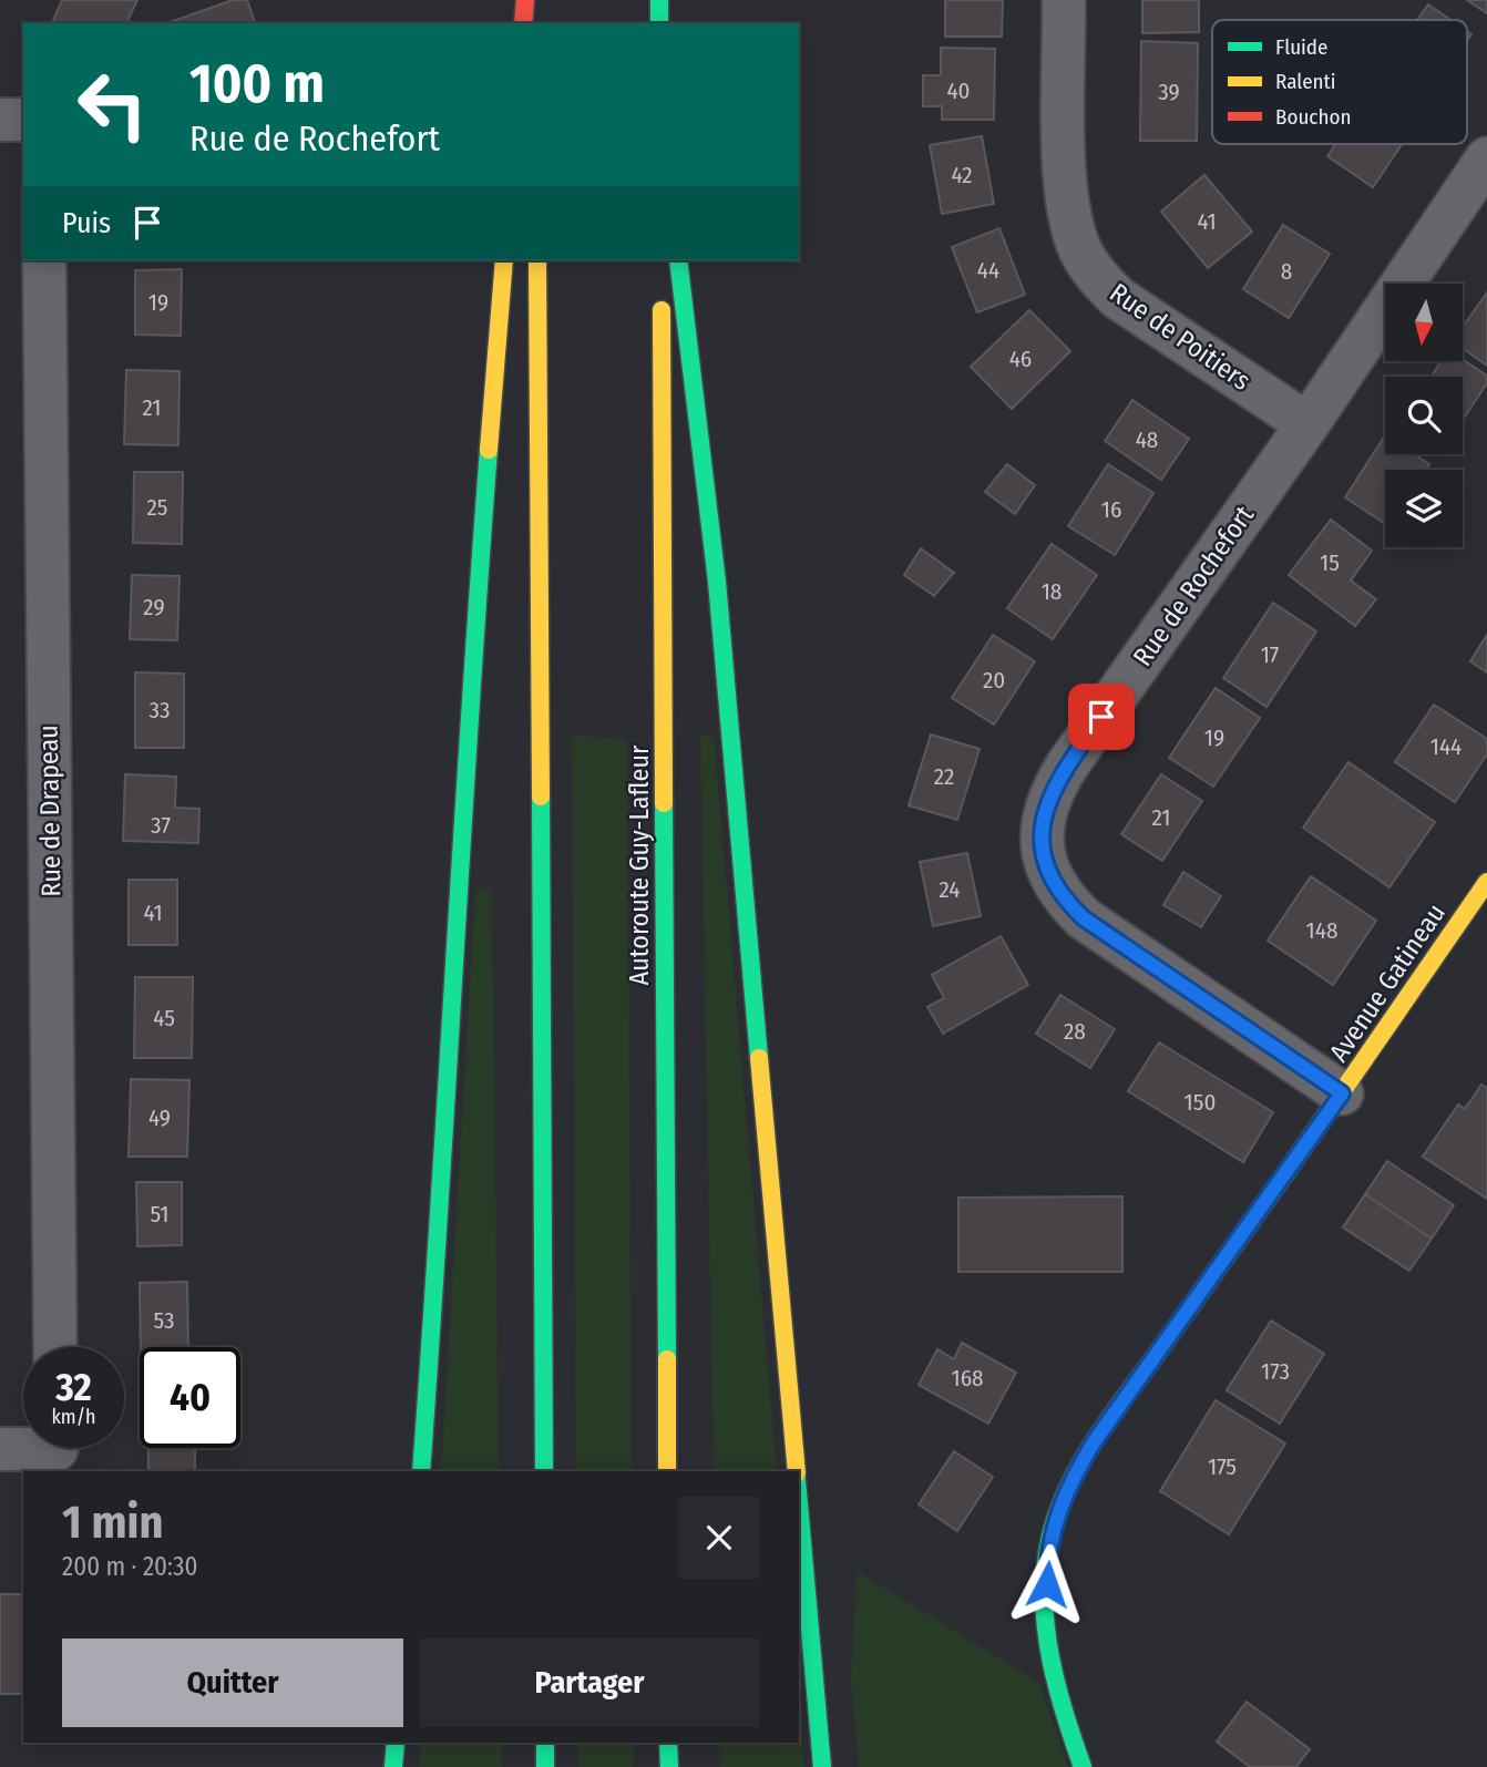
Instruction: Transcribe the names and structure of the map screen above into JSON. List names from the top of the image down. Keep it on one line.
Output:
{"streets":{"main road":["Autoroute Guy-Lafleur","Avenue Gatineau"],"street":["Rue de Poitiers","Rue de Rochefort","Rue de Drapeau"]},"crossings":[["Rue de Poitiers","Rue de Rochefort"],["Rue de Rochefort","Avenue Gatineau"]],"house_numbers":["40","39","42","41","44","8","19","46","21","48","25","16","15","18","29","17","20","33","19","144","22","21","37","24","41","148","45","28","150","49","51","53","173","168","175"],"legend":["Fluide","Ralenti","Bouchon"],"north":"bottom","page":{"turn":["100 m","Rue de Rochefort"],"then":"Puis","speed":"32 km/h","limit":"40","heading":["1 min","200 m · 20:30"],"buttons":["Quitter","Partager"]}}
